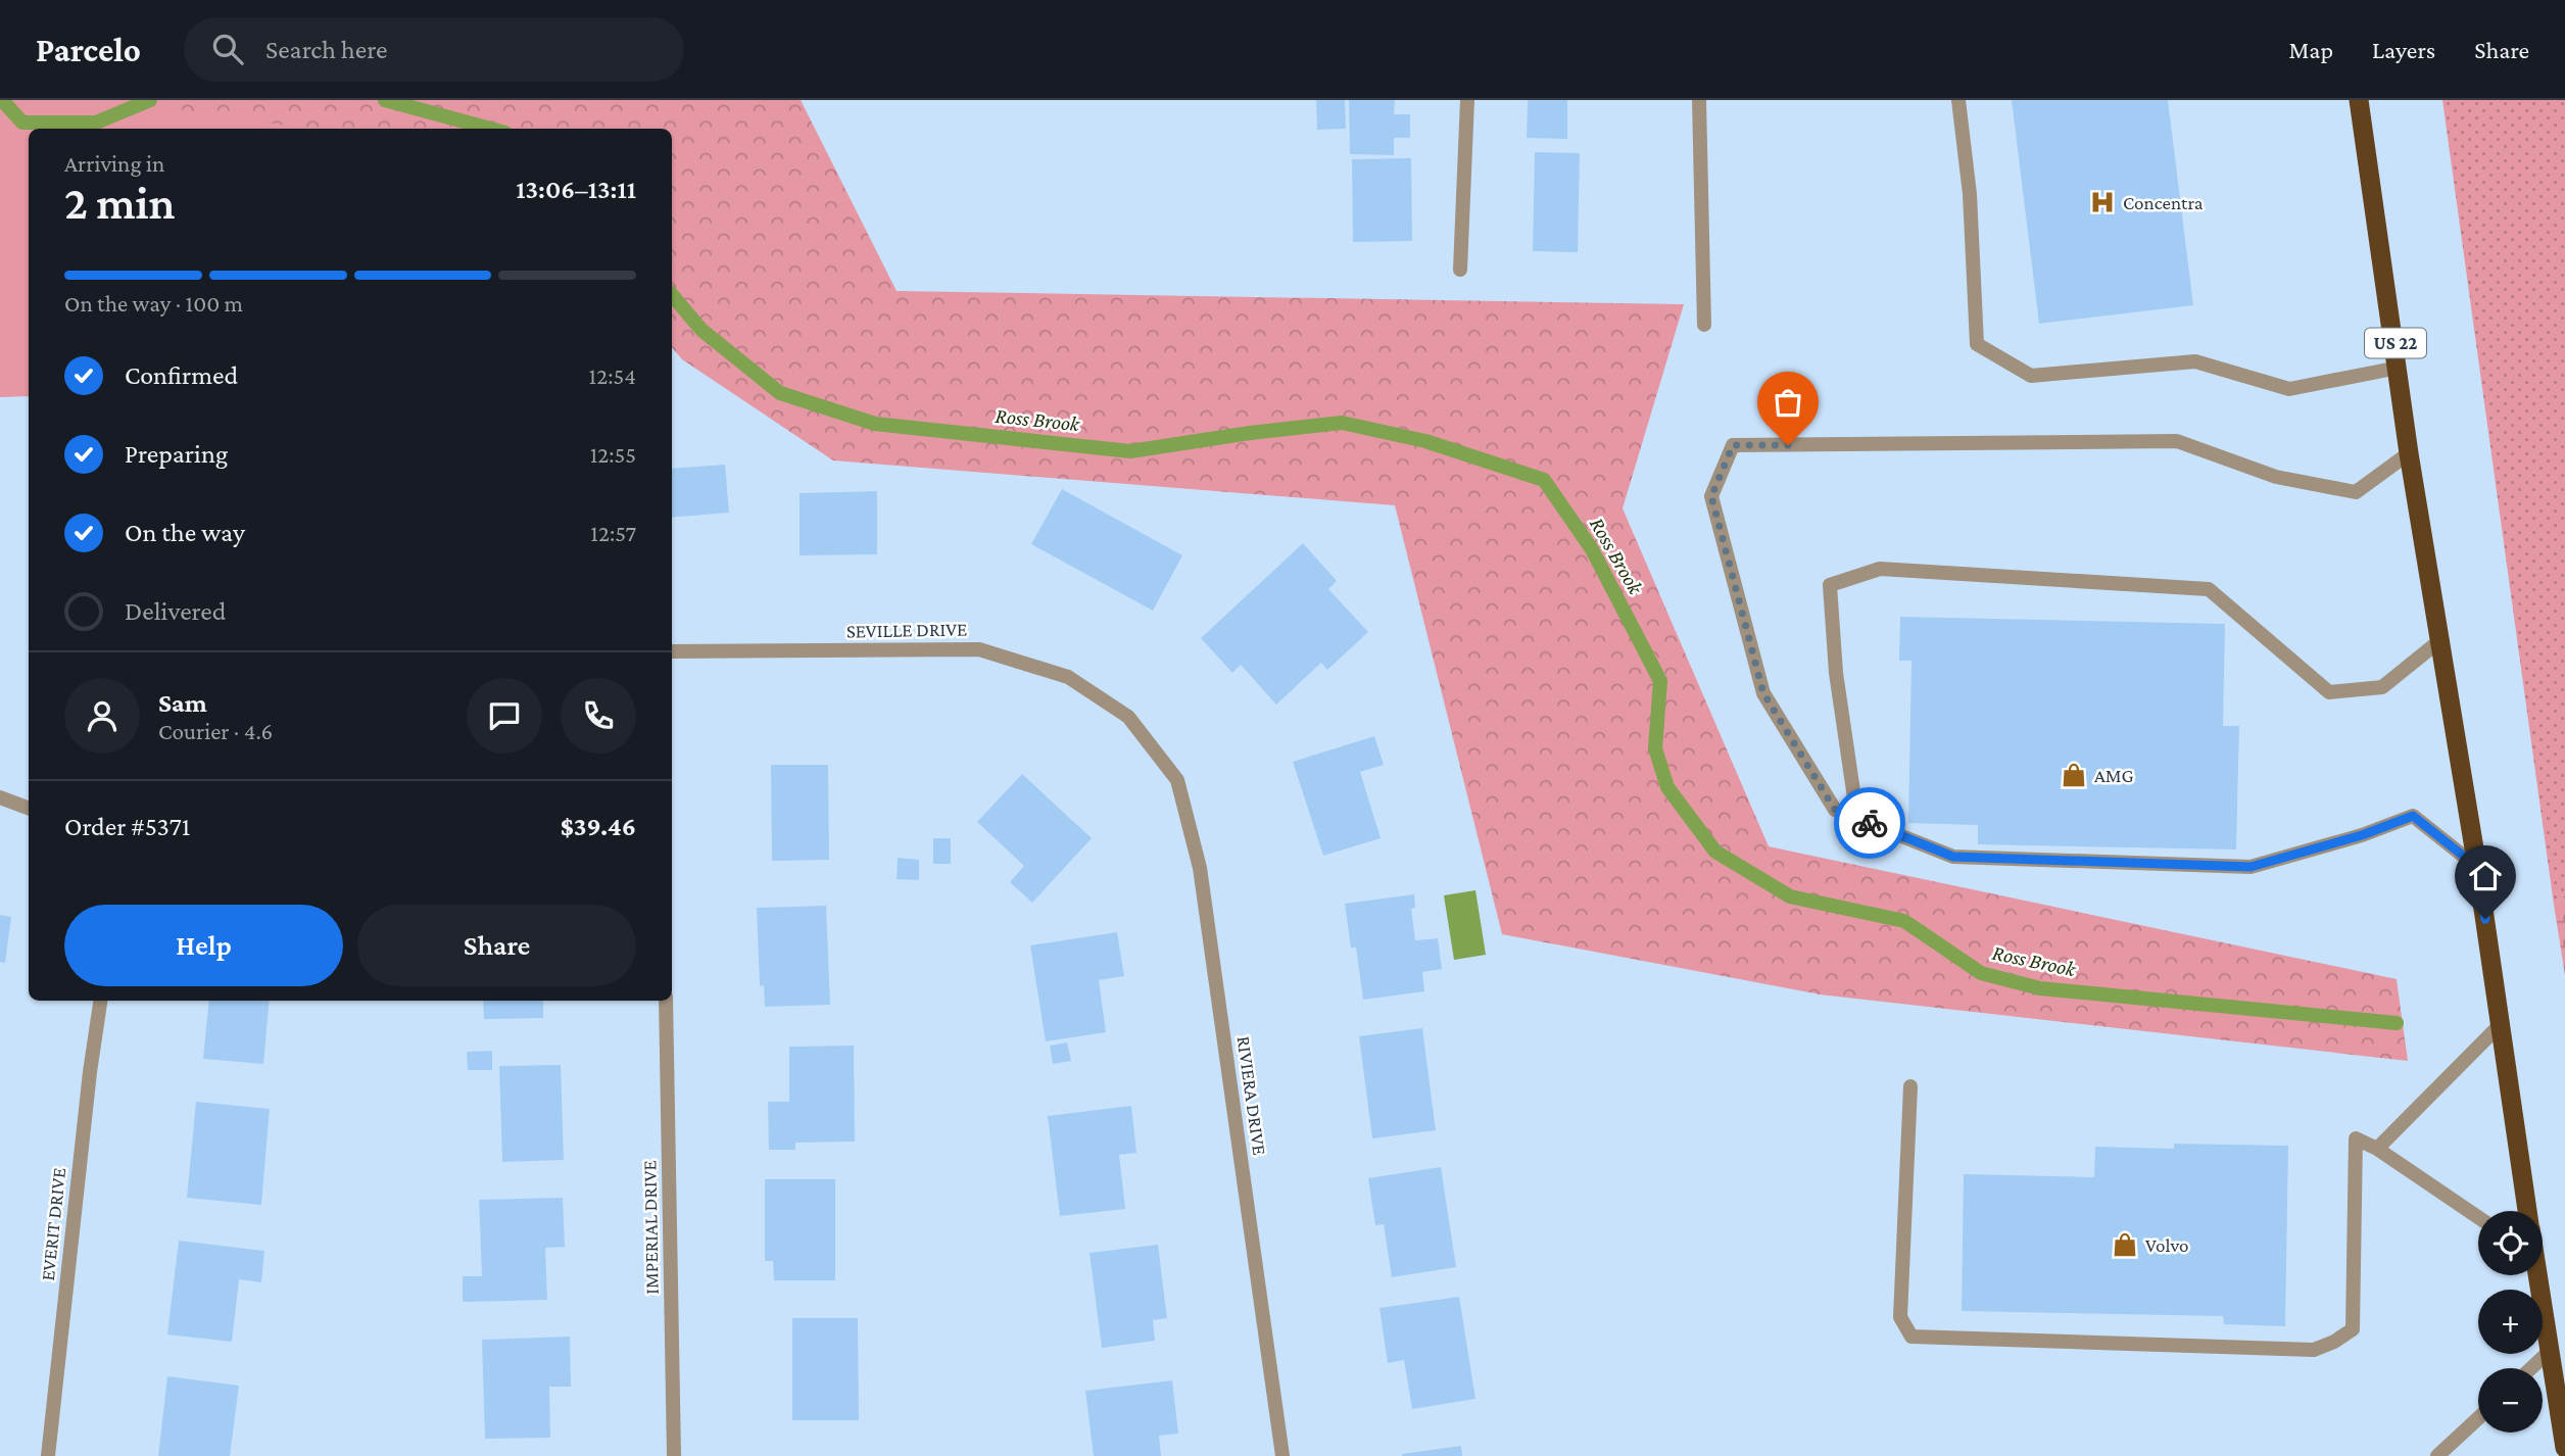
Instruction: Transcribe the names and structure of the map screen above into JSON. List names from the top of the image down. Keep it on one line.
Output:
{"streets":{"highway":["US 22"],"street":["SEVILLE DRIVE","RIVIERA DRIVE","EVERIT DRIVE","IMPERIAL DRIVE"]},"crossings":[["SEVILLE DRIVE","RIVIERA DRIVE"]],"water":["Ross Brook"],"places":{"hospital":["Concentra"],"shop":["AMG","Volvo"]},"page":{"header":"Parcelo","search":"Search here","nav":["Map","Layers","Share"],"heading":["2 min","Arriving in","13:06–13:11"],"panel":["Sam","Courier · 4.6","Order #5371","$39.46"],"bar":"On the way · 100 m","list":[["Confirmed","12:54"],["Preparing","12:55"],["On the way","12:57"],"Delivered"],"buttons":["Help","Share"],"map_buttons":["+","−"]}}
